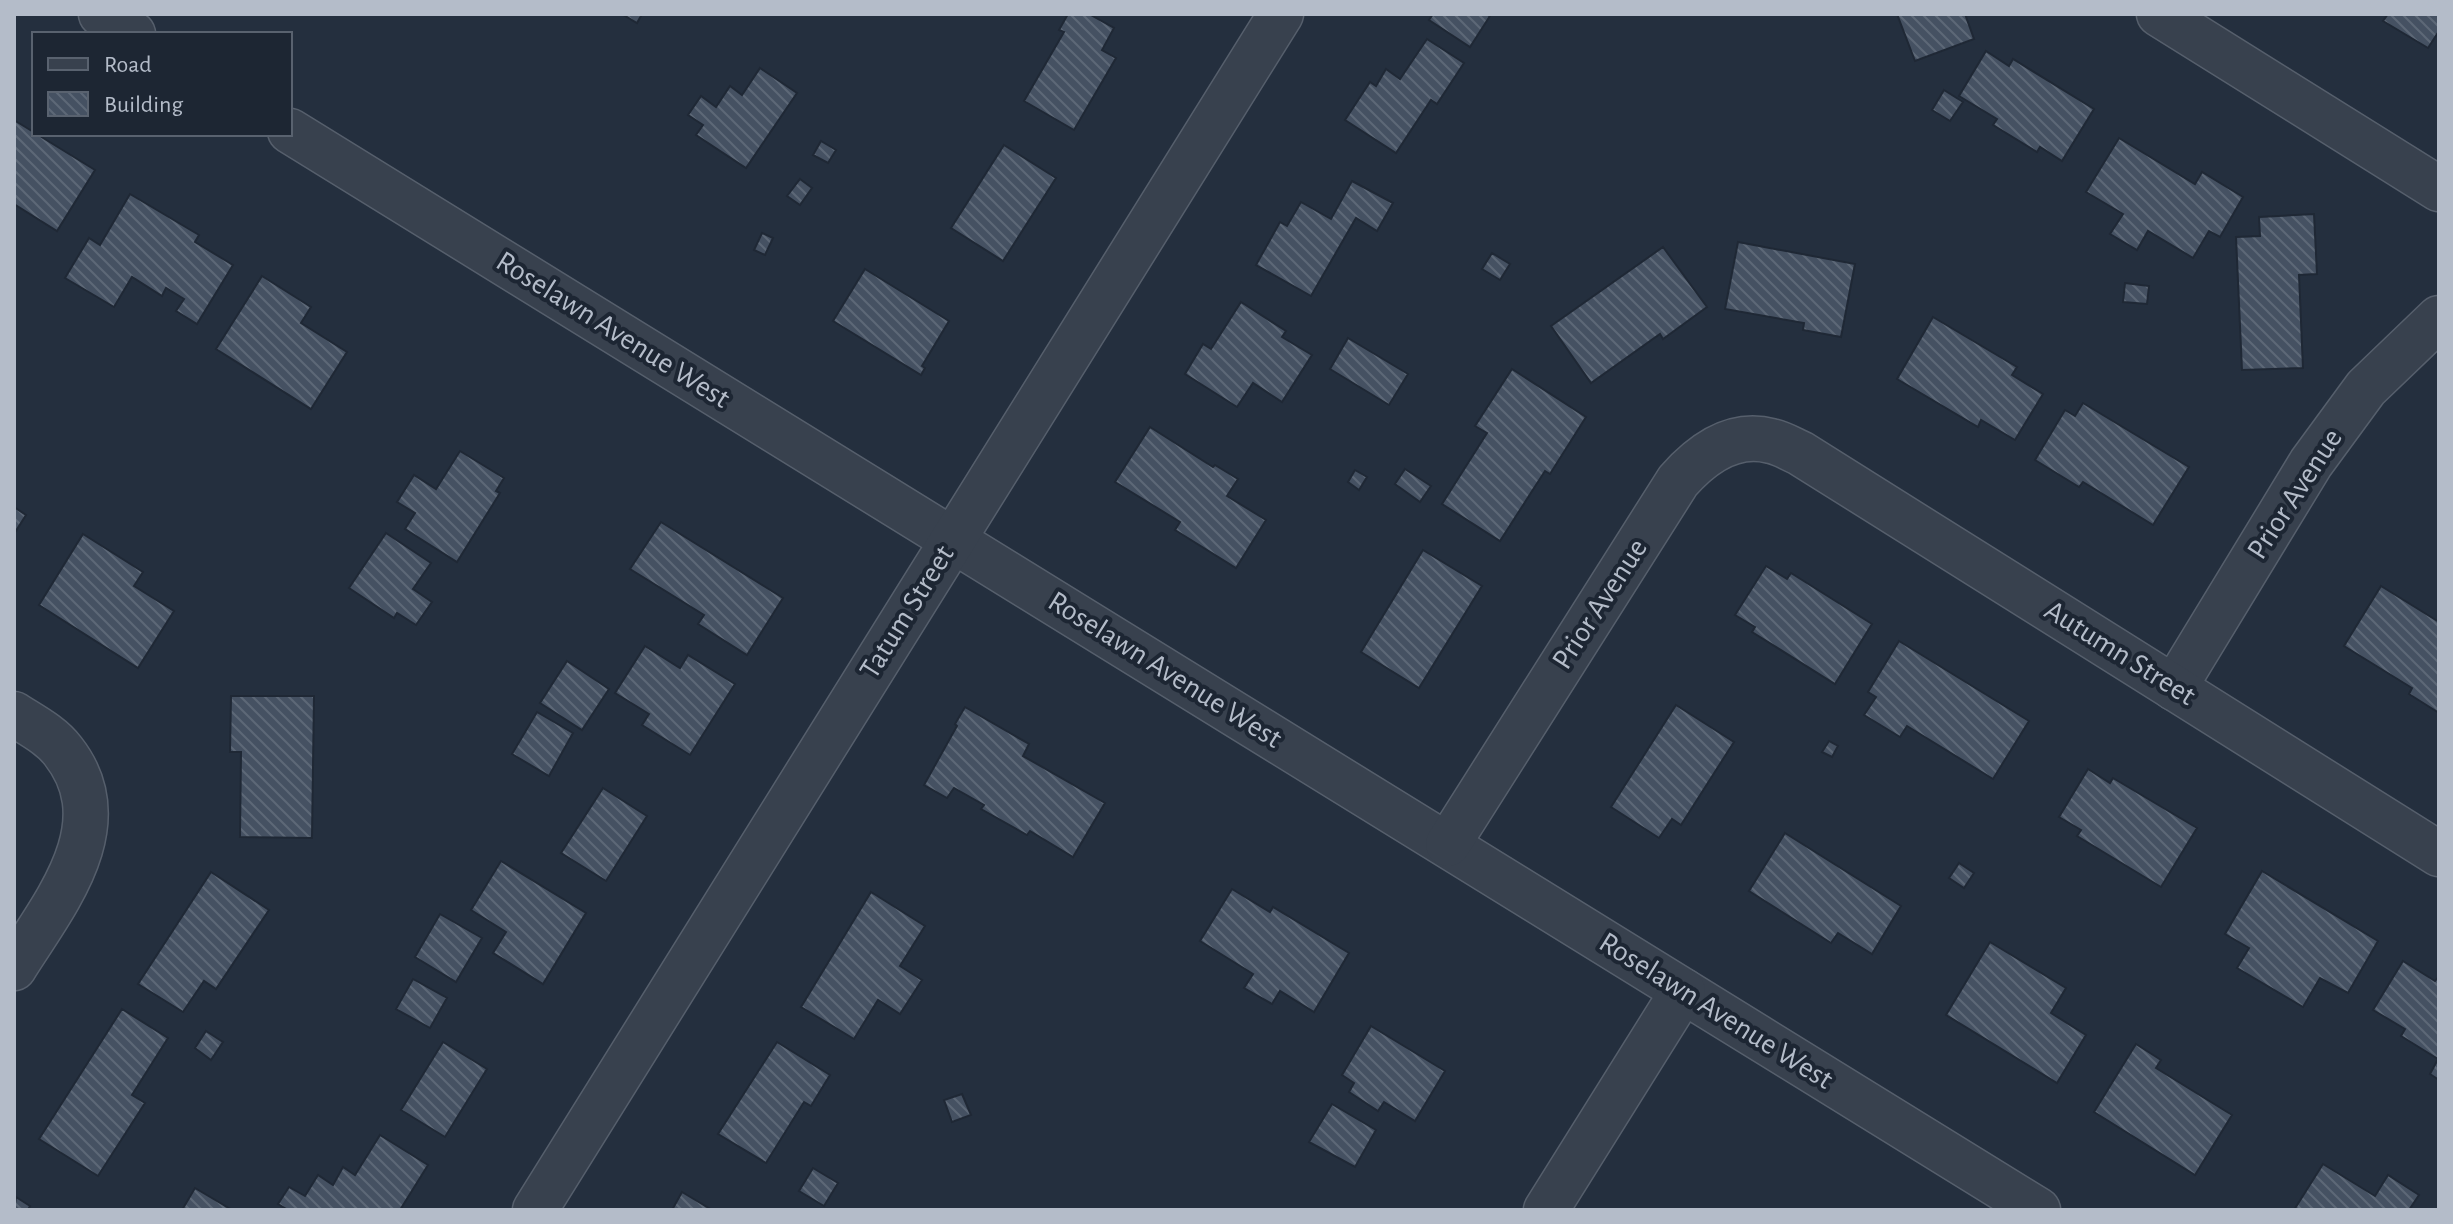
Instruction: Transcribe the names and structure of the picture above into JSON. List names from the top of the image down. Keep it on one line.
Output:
{"streets":{"street":["Roselawn Avenue West","Prior Avenue","Tatum Street","Autumn Street"]},"crossings":[["Roselawn Avenue West","Prior Avenue"],["Roselawn Avenue West","Tatum Street"],["Prior Avenue","Autumn Street"]],"legend":["Road","Building"]}
